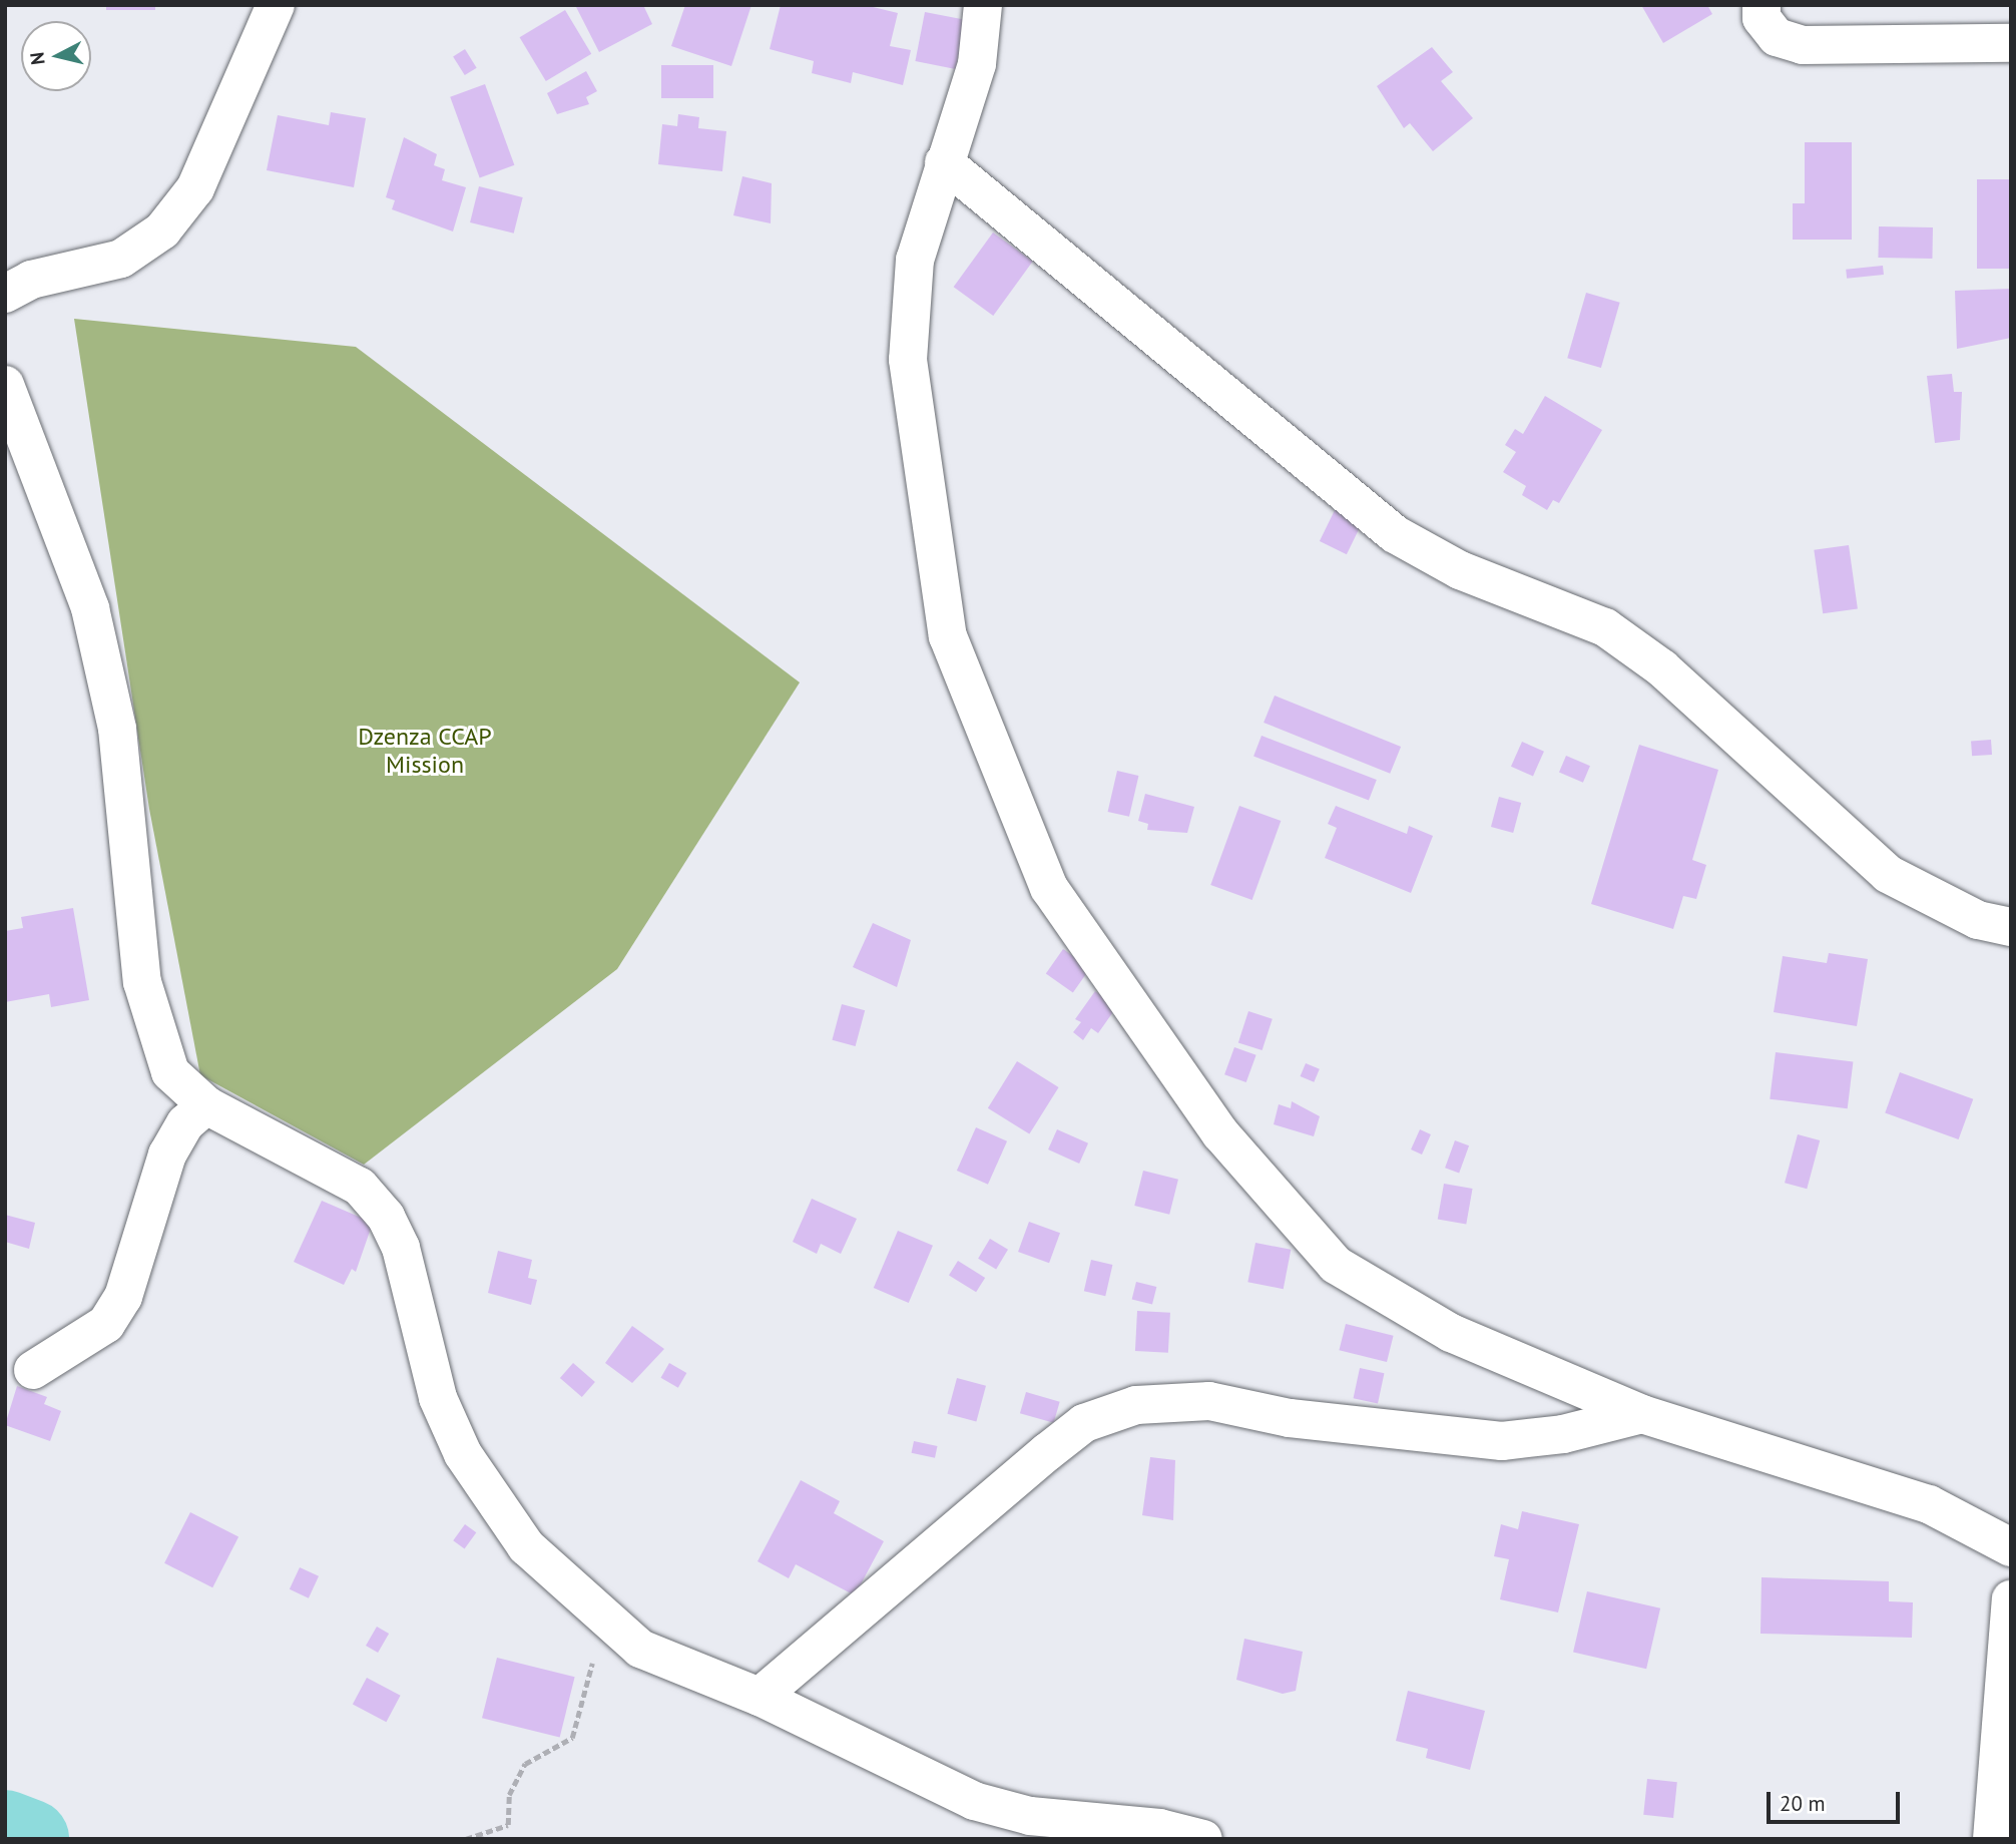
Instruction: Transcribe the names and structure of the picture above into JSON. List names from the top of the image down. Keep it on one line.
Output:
{"parks":["Dzenza CCAP Mission"],"scale_bar":"20 m","north":"left"}
